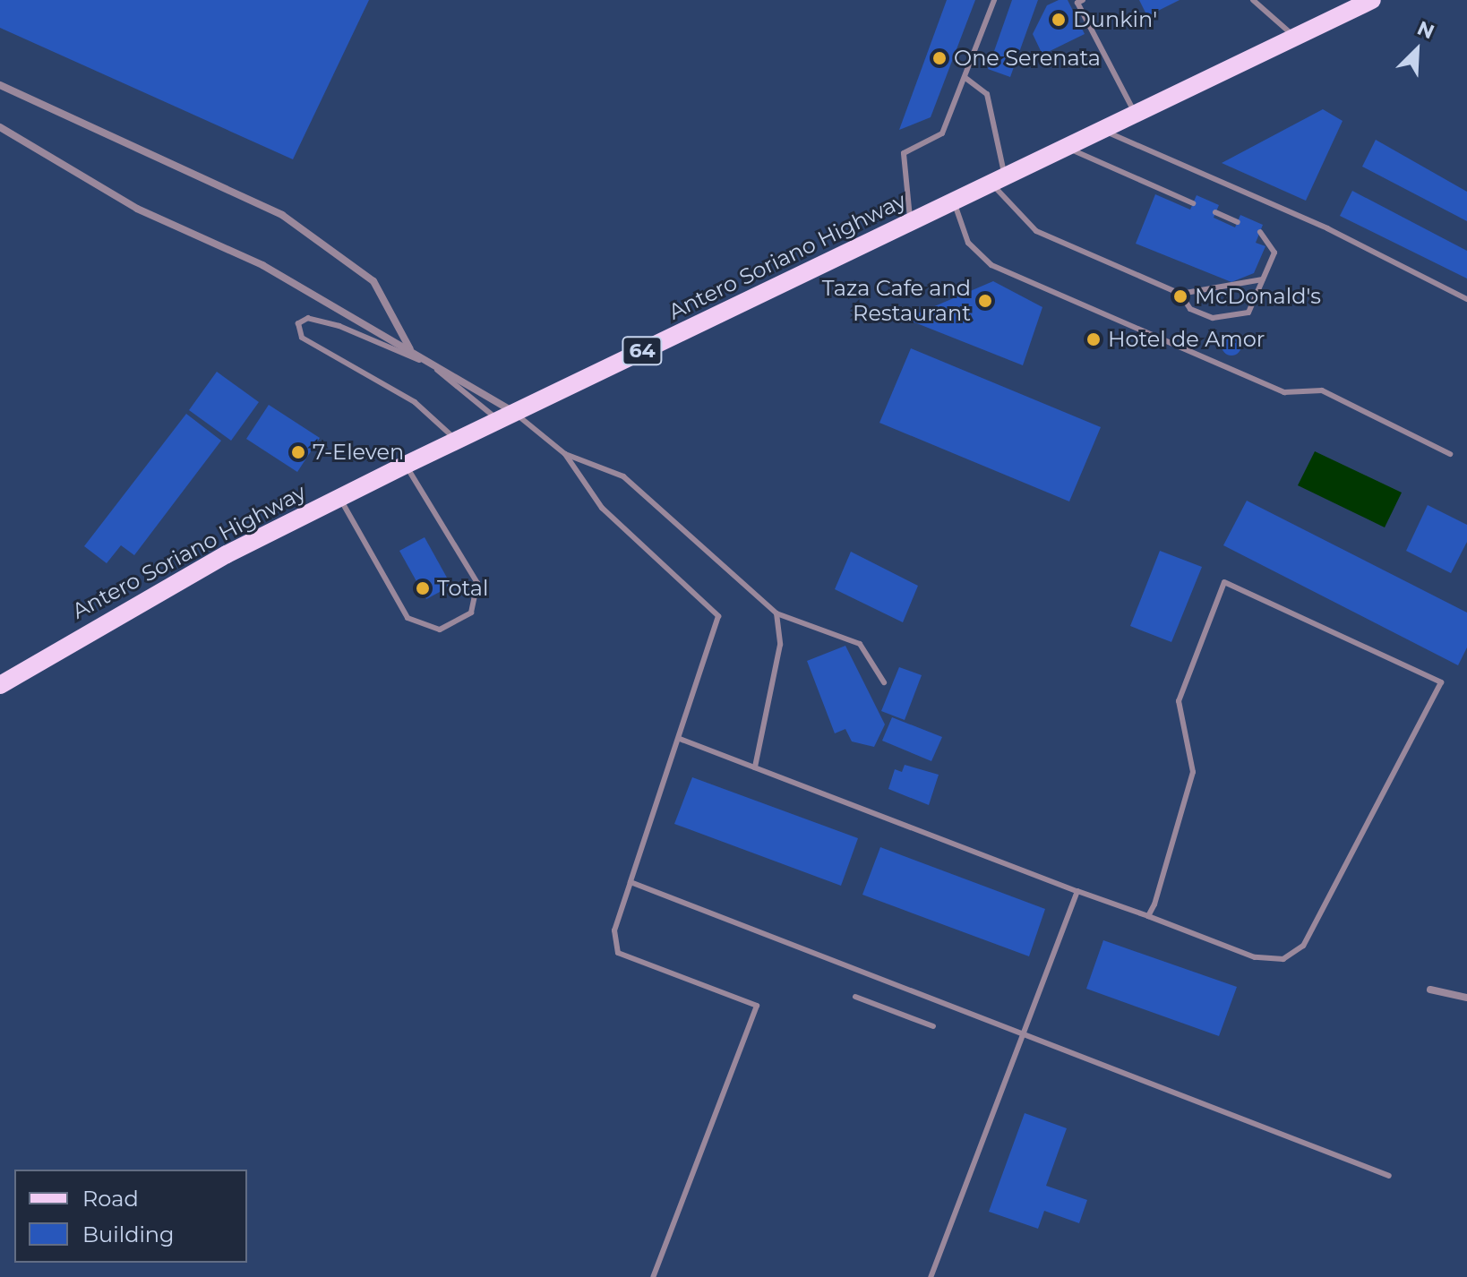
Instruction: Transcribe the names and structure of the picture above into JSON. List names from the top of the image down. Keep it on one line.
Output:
{"streets":{"main road":["Antero Soriano Highway","64"]},"places":["Dunkin'","One Serenata","McDonald's","Taza Cafe and Restaurant","Hotel de Amor","7-Eleven","Total"],"legend":["Road","Building"],"north":"top right"}
